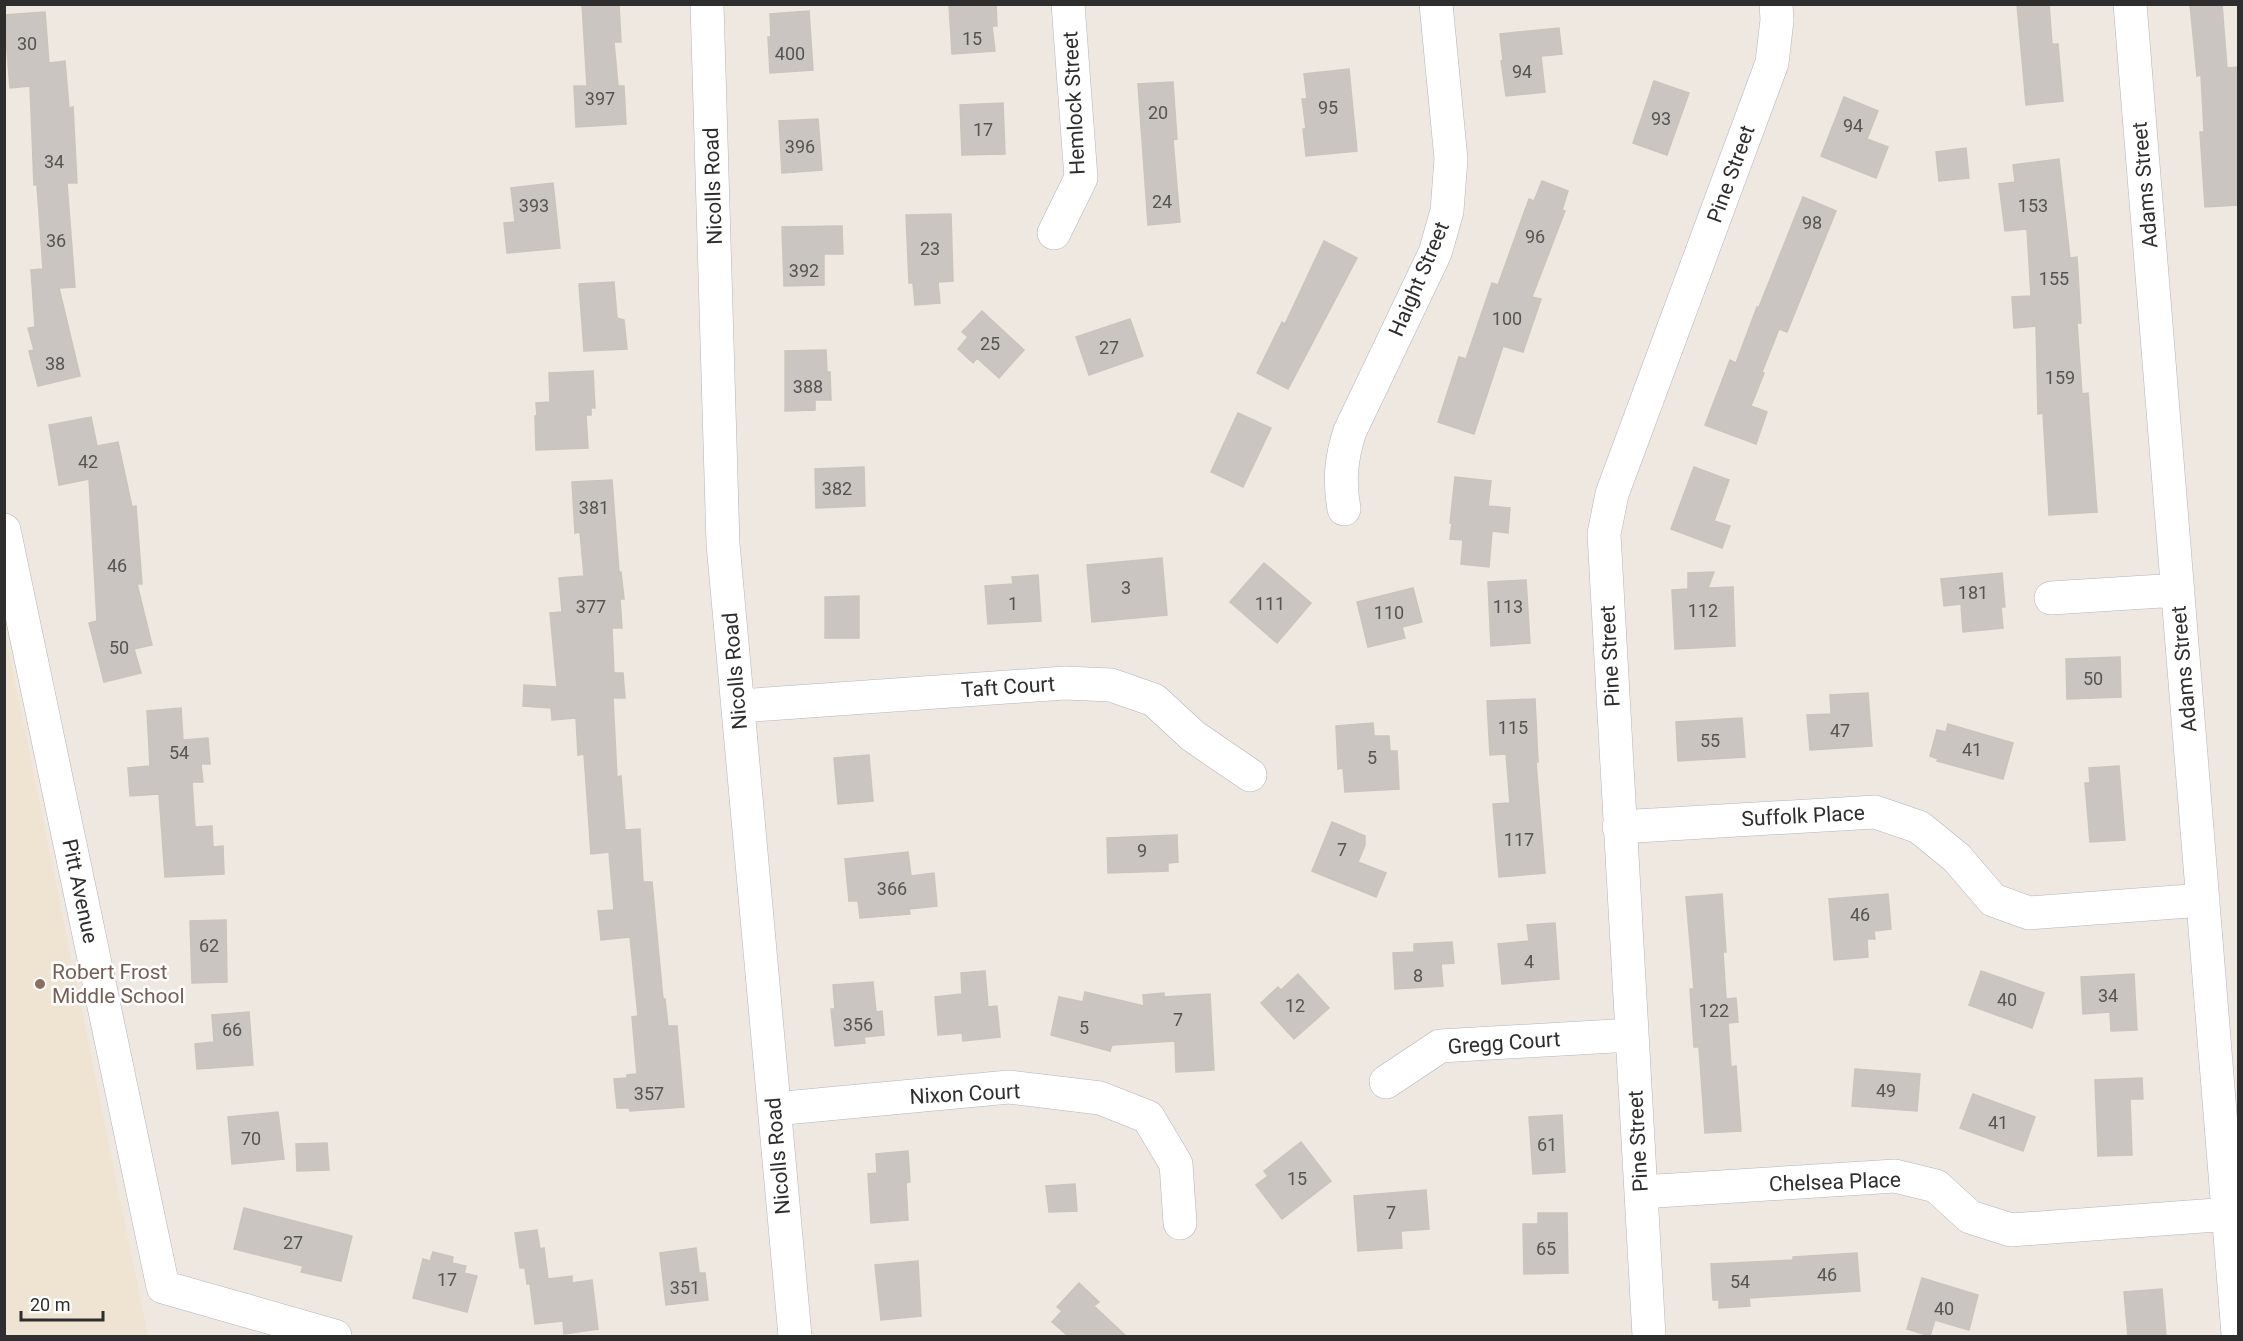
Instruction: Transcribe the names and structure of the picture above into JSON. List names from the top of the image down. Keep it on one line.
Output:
{"streets":{"street":["Hemlock Street","Pine Street","Adams Street","Nicolls Road","Haight Street","Taft Court","Suffolk Place","Pitt Avenue","Gregg Court","Nixon Court","Chelsea Place"]},"crossings":[["Pine Street","Suffolk Place"],["Pine Street","Gregg Court"],["Pine Street","Chelsea Place"],["Adams Street","Suffolk Place"],["Adams Street","Chelsea Place"],["Nicolls Road","Taft Court"],["Nicolls Road","Nixon Court"]],"places":["Robert Frost Middle School"],"house_numbers":["15","30","400","94","397","95","20","93","94","17","396","34","24","393","153","98","96","36","23","392","155","100","25","27","38","159","388","42","382","381","46","3","181","1","111","377","113","112","110","50","50","115","47","55","41","54","5","117","7","9","366","46","62","4","8","34","40","12","122","7","356","5","66","49","357","41","70","61","15","7","27","65","46","17","54","351","40"],"scale_bar":"20 m"}
